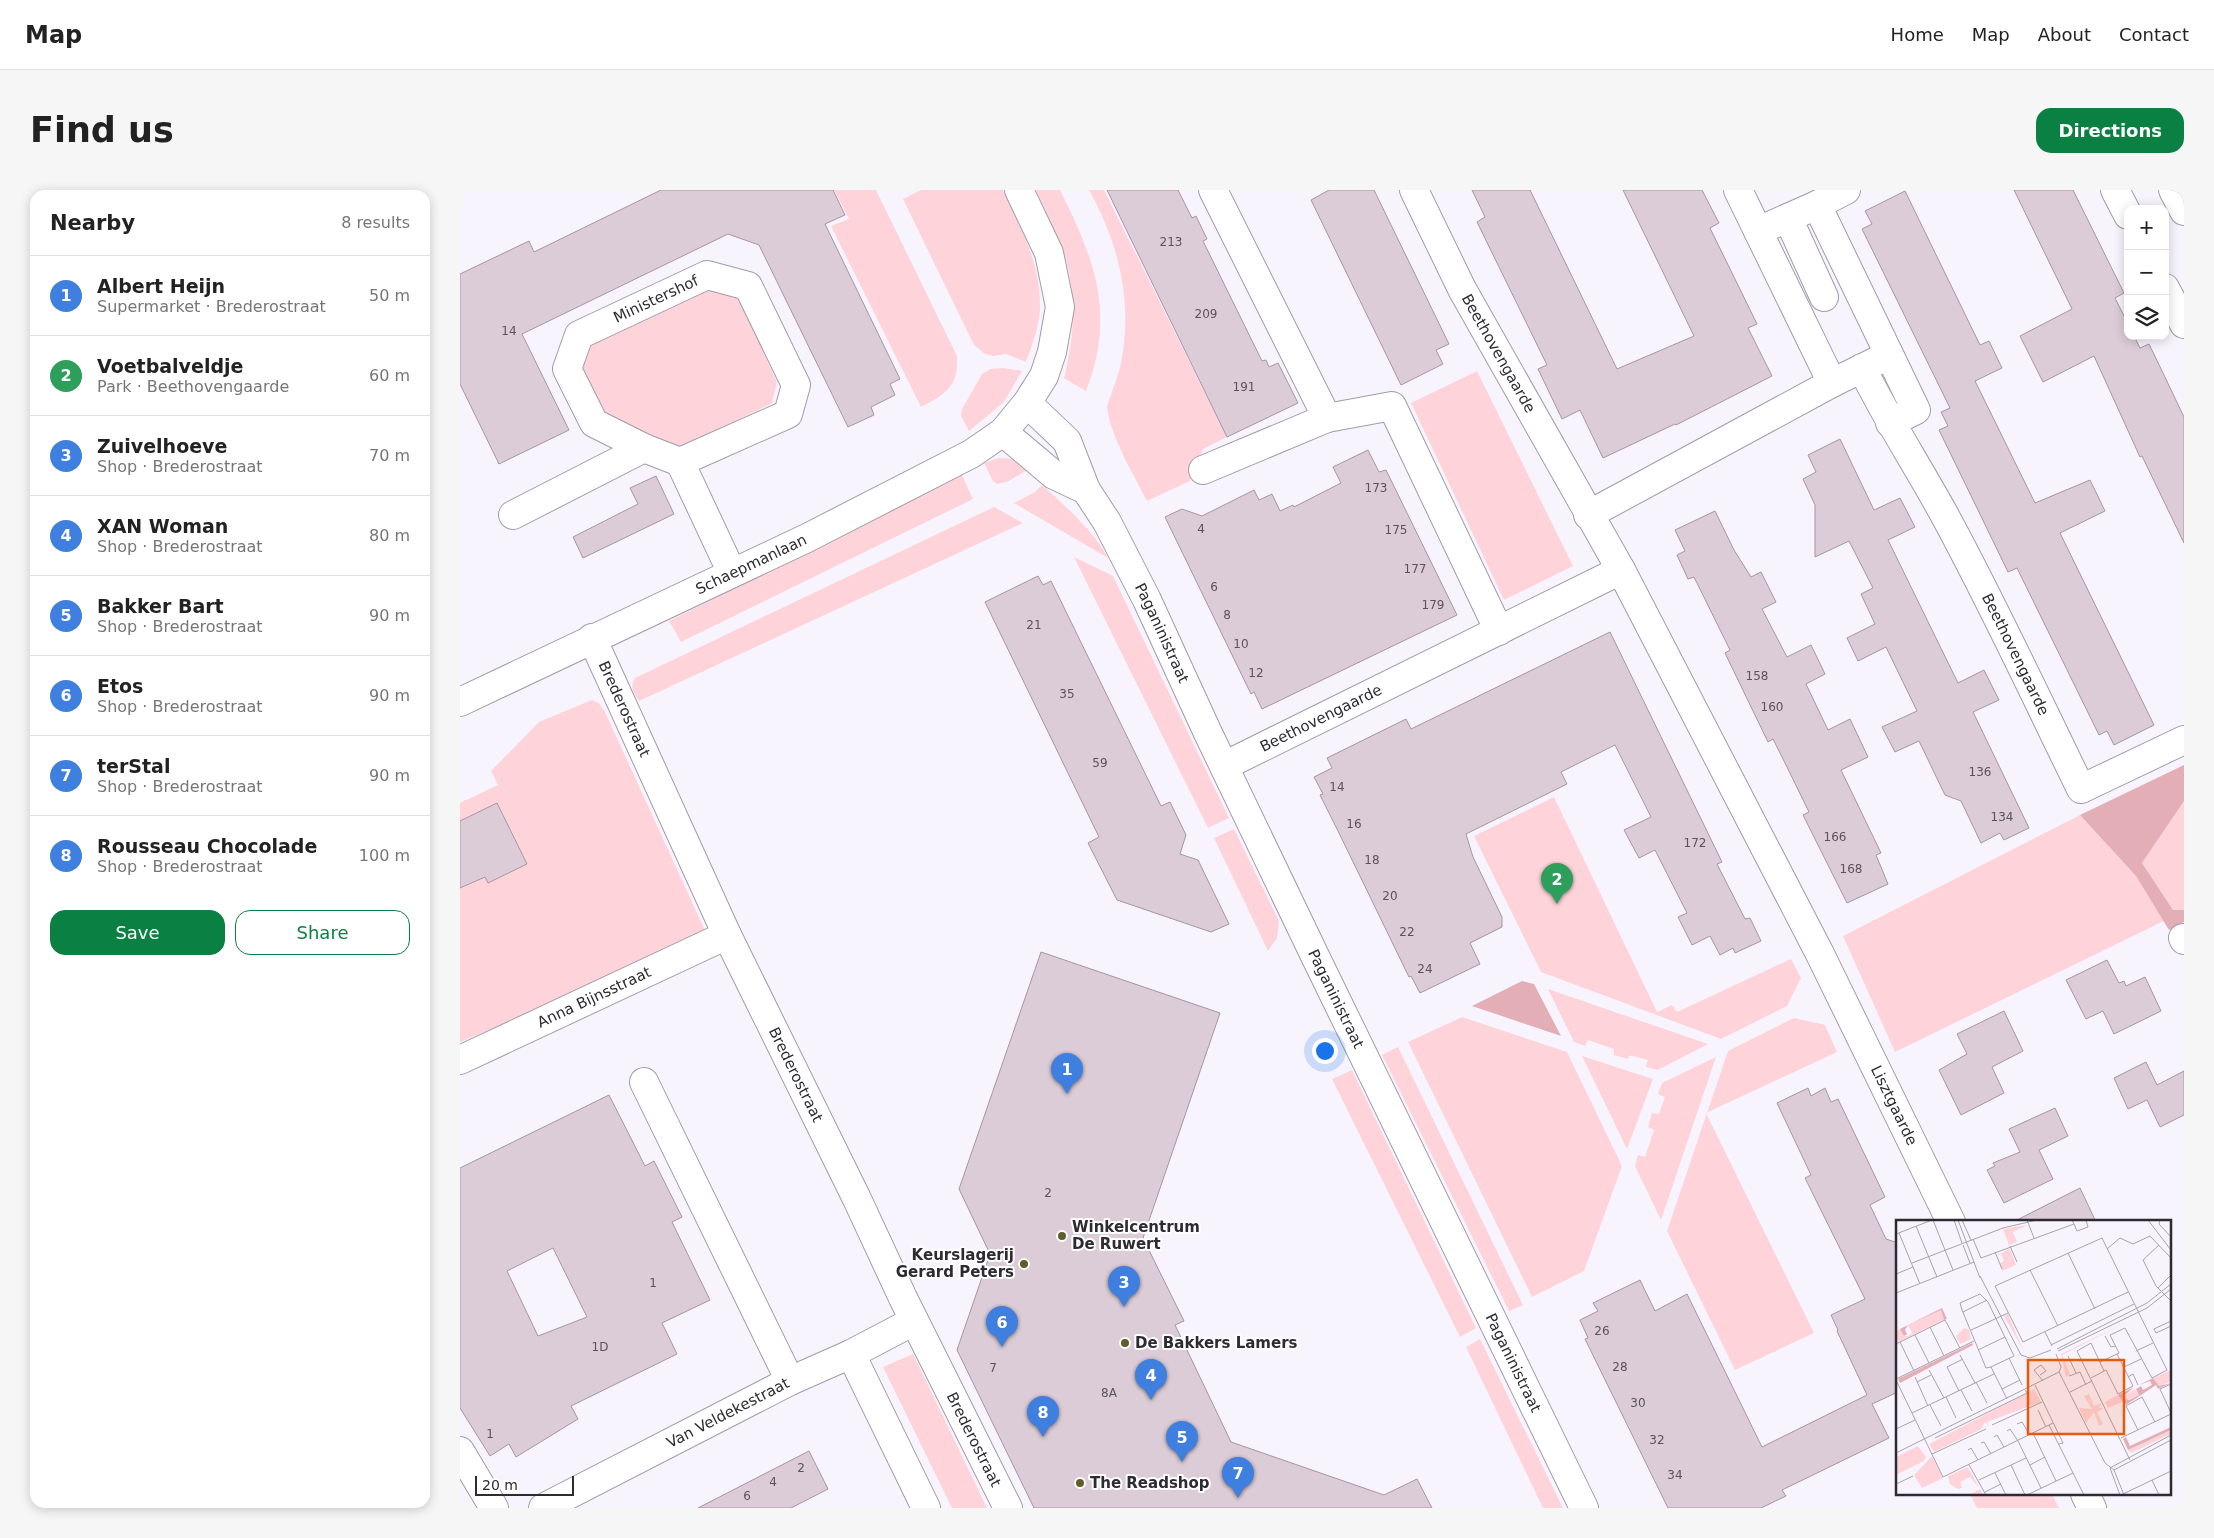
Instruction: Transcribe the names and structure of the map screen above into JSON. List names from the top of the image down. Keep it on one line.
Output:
{"streets":{"street":["Ministershof","Beethovengaarde","Schaepmanlaan","Paganinistraat","Brederostraat","Anna Bijnsstraat","Lisztgaarde","Van Veldekestraat"]},"crossings":[["Beethovengaarde","Paganinistraat"],["Beethovengaarde","Lisztgaarde"],["Schaepmanlaan","Paganinistraat"],["Schaepmanlaan","Brederostraat"],["Brederostraat","Anna Bijnsstraat"],["Brederostraat","Van Veldekestraat"]],"places":["Winkelcentrum De Ruwert","Keurslagerij Gerard Peters","De Bakkers Lamers","The Readshop"],"house_numbers":["213","209","14","191","173","4","175","177","6","179","8","21","10","12","158","35","160","59","136","14","134","16","166","172","18","168","20","22","24","2","1","26","1D","28","7","8A","30","1","32","2","34","4","6"],"scale_bar":"20 m","page":{"header":"Map","nav":["Home","Map","About","Contact"],"buttons":["Directions",["Save","Share"]],"title":"Find us","heading":["Nearby","8 results"],"map_buttons":["+","−"],"list":[{"mark":"1","name":"Albert Heijn","note":"Supermarket · Brederostraat","value":"50 m"},{"mark":"2","name":"Voetbalveldje","note":"Park · Beethovengaarde","value":"60 m"},{"mark":"3","name":"Zuivelhoeve","note":"Shop · Brederostraat","value":"70 m"},{"mark":"4","name":"XAN Woman","note":"Shop · Brederostraat","value":"80 m"},{"mark":"5","name":"Bakker Bart","note":"Shop · Brederostraat","value":"90 m"},{"mark":"6","name":"Etos","note":"Shop · Brederostraat","value":"90 m"},{"mark":"7","name":"terStal","note":"Shop · Brederostraat","value":"90 m"},{"mark":"8","name":"Rousseau Chocolade","note":"Shop · Brederostraat","value":"100 m"}],"pins":["2","1","3","6","4","8","5","7"],"scale":"20 m"}}
